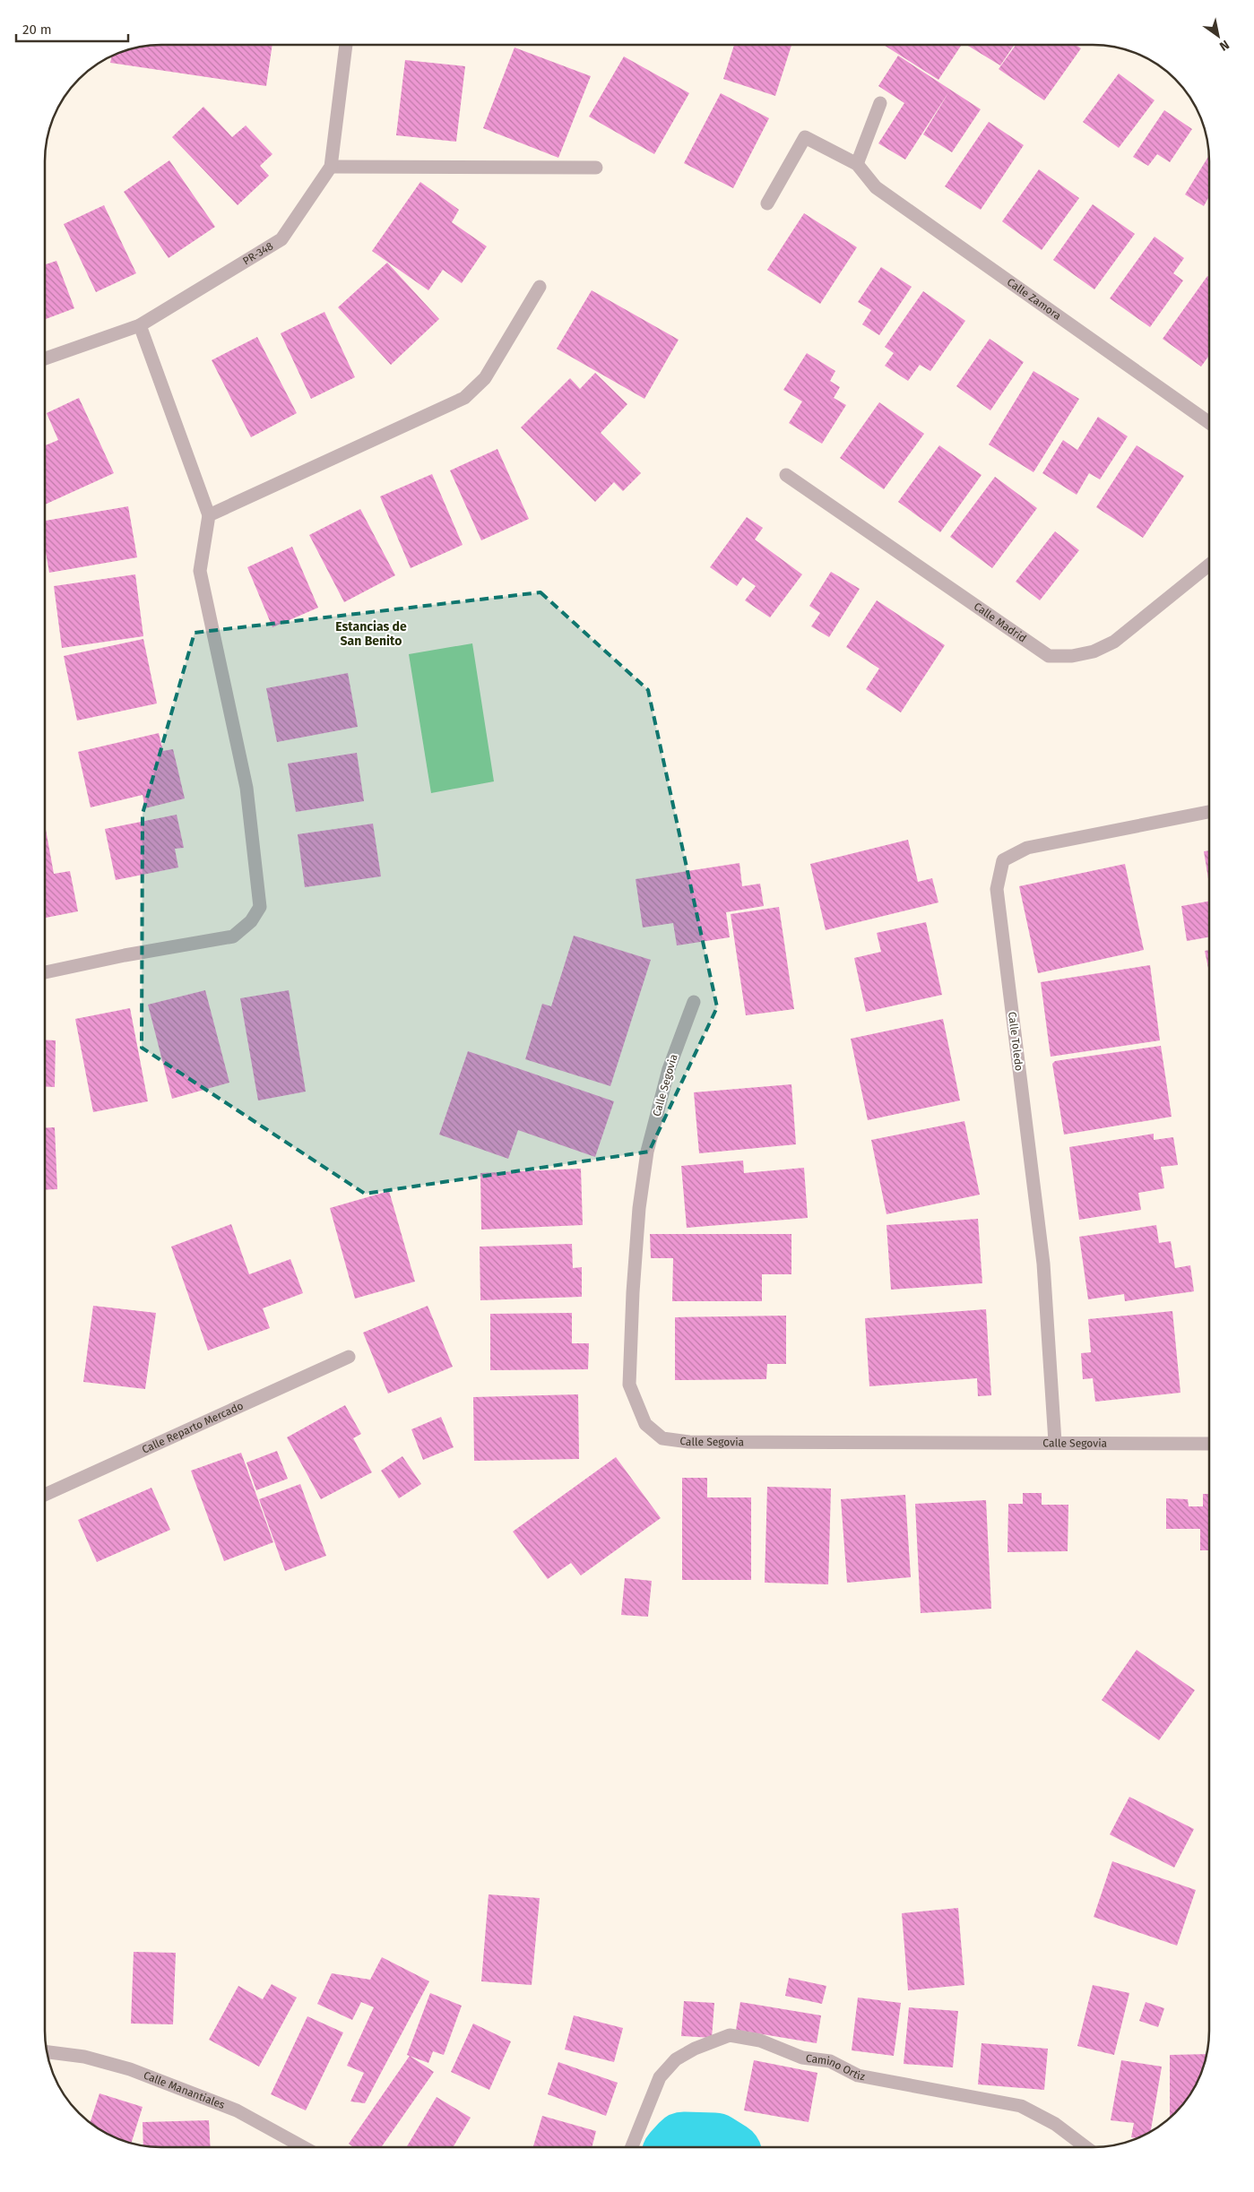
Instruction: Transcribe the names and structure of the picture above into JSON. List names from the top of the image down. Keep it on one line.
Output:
{"streets":{"street":["PR-348","Calle Zamora","Calle Madrid","Calle Toledo","Calle Segovia","Calle Reparto Mercado","Camino Ortiz","Calle Manantiales"]},"crossings":[["Calle Toledo","Calle Segovia"]],"districts":["Estancias de San Benito"],"scale_bar":"20 m","north":"bottom right"}
